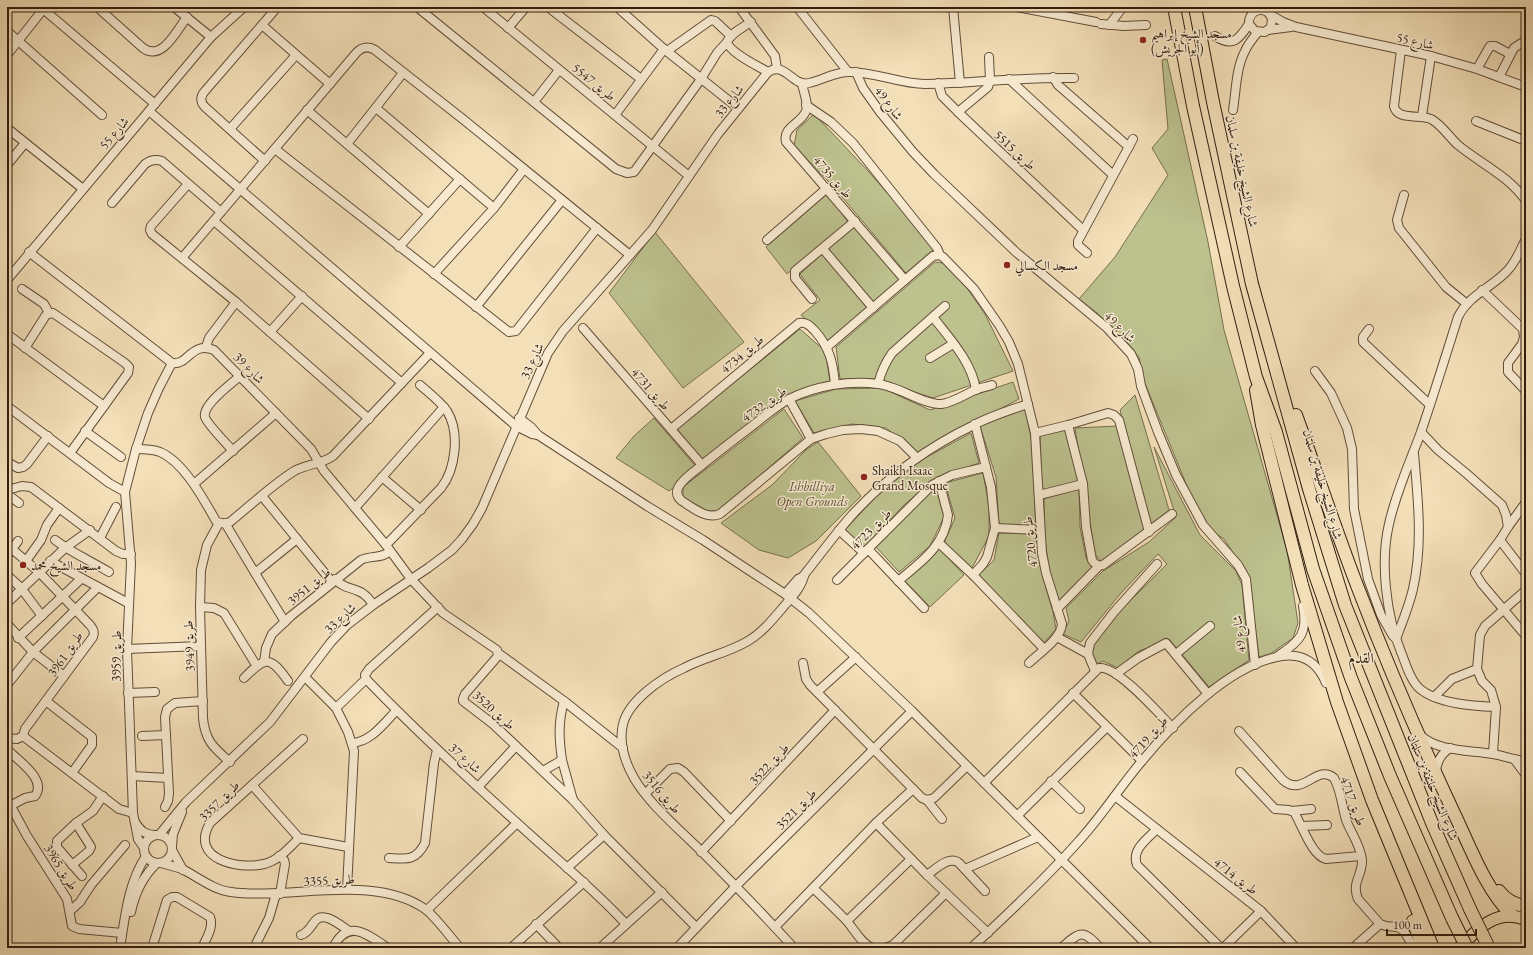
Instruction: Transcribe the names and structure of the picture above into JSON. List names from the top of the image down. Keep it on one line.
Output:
{"streets":{"highway":["شارع الشيخ خليفة بن سلمان"],"street":["شارع 55","طريق 5547","شارع 33","شارع 49","طريق 5515","طريق 4735","طريق 4734","شارع 39","طريق 4731","طريق 4732","طريق 4723","طريق 4720","طريق 3951","طريق 3949","طريق 3961","طريق 3959","طريق 3520","طريق 4719","شارع 37","طريق 3522","طريق 3516","طريق 3357","طريق 4717","طريق 3521","طريق 3965","طريق 4714","طريق 3355"]},"crossings":[["طريق 5547","شارع 33"],["شارع 33","شارع 39"],["شارع 33","طريق 3949"],["شارع 33","طريق 3959"],["شارع 33","طريق 3355"],["شارع 49","طريق 4719"],["طريق 4735","طريق 4720"],["طريق 4734","طريق 4731"],["طريق 4734","طريق 4732"],["شارع 39","طريق 3951"],["شارع 39","طريق 3949"],["طريق 4731","طريق 4732"],["طريق 4720","طريق 3516"],["طريق 3959","طريق 3355"],["طريق 3520","طريق 3521"],["طريق 4719","طريق 4714"],["طريق 3522","طريق 3516"],["طريق 3516","طريق 3521"]],"districts":["القدم"],"parks":["Ishbilliya Open Grounds"],"places":["مسجد الشيخ إبراهيم (أبو الجريش)","مسجد الكسالي","Shaikh Isaac Grand Mosque","مسجد الشيخ محمد"],"scale_bar":"100 m"}
